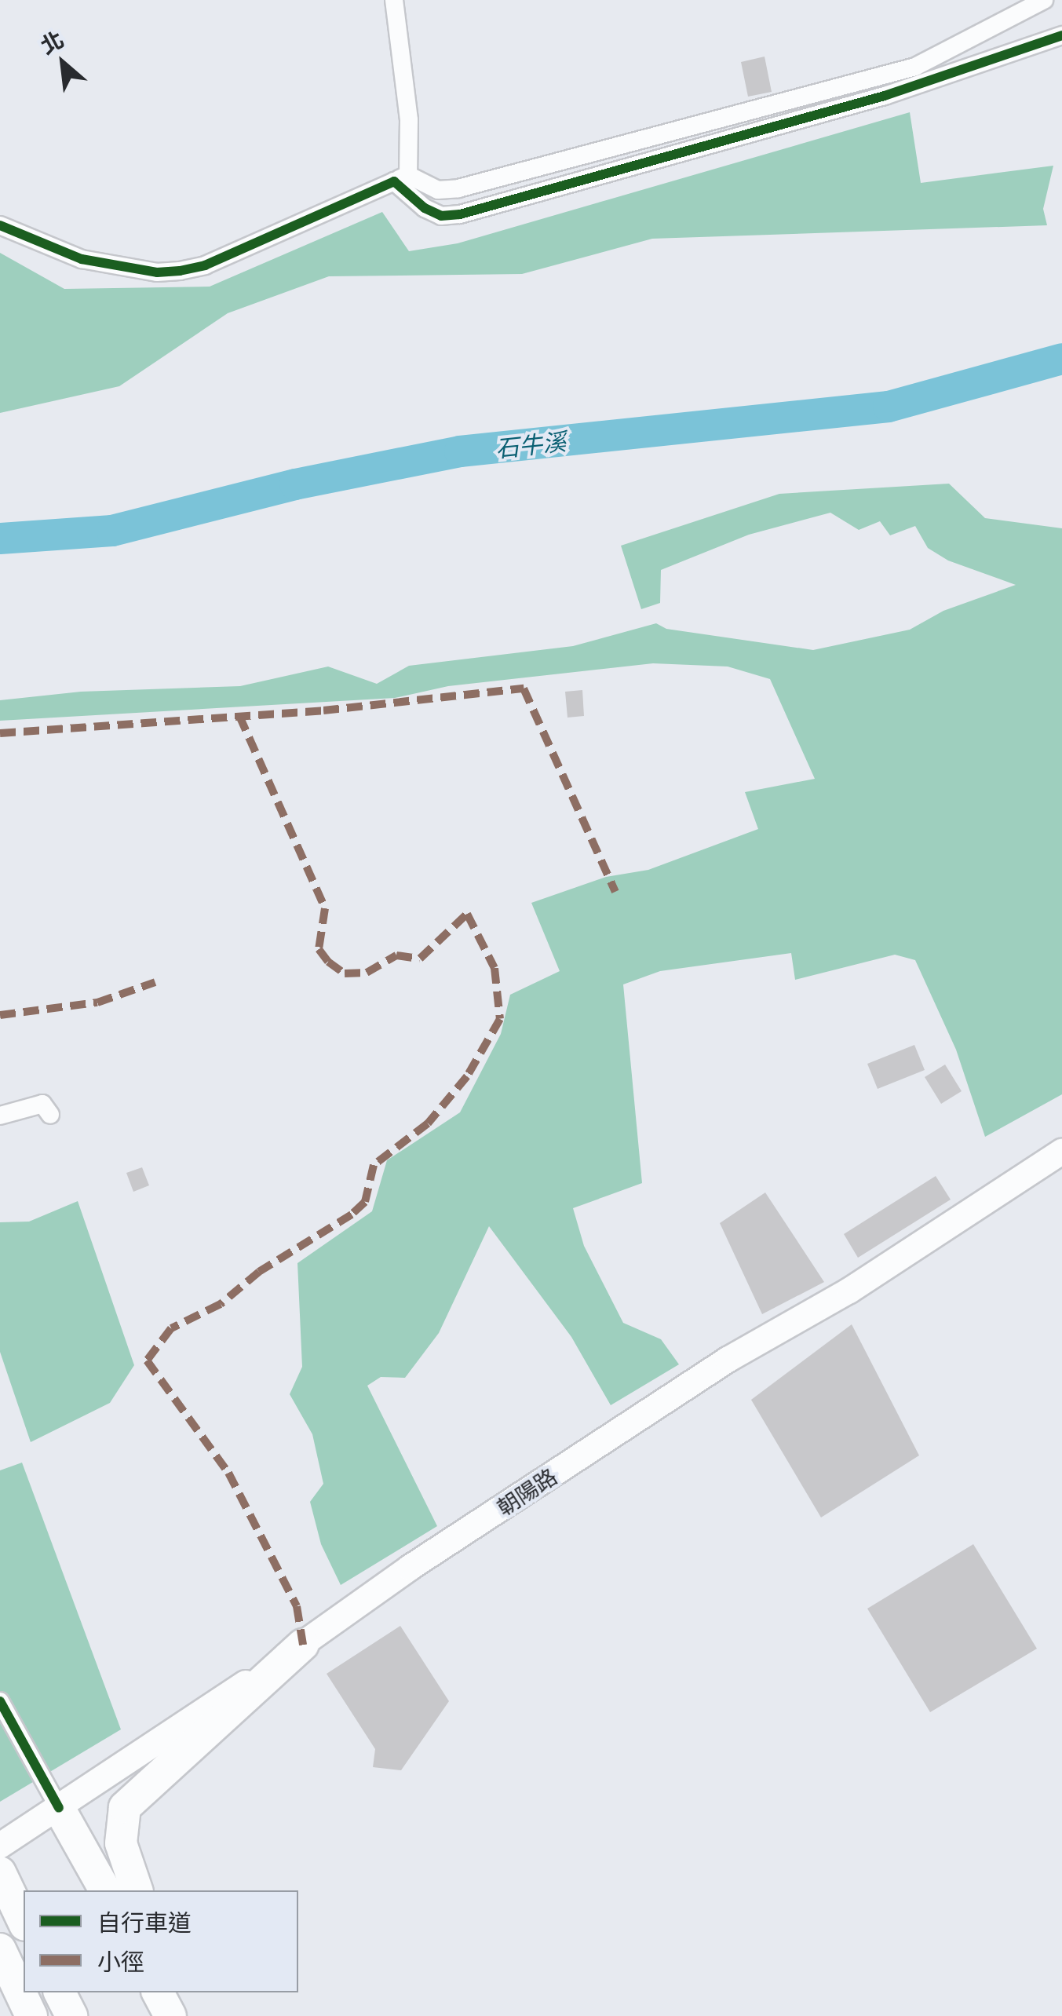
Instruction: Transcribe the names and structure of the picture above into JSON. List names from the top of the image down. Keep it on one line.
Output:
{"streets":{"main road":["朝陽路"]},"water":["石牛溪"],"legend":["自行車道","小徑"],"north":"top left"}
